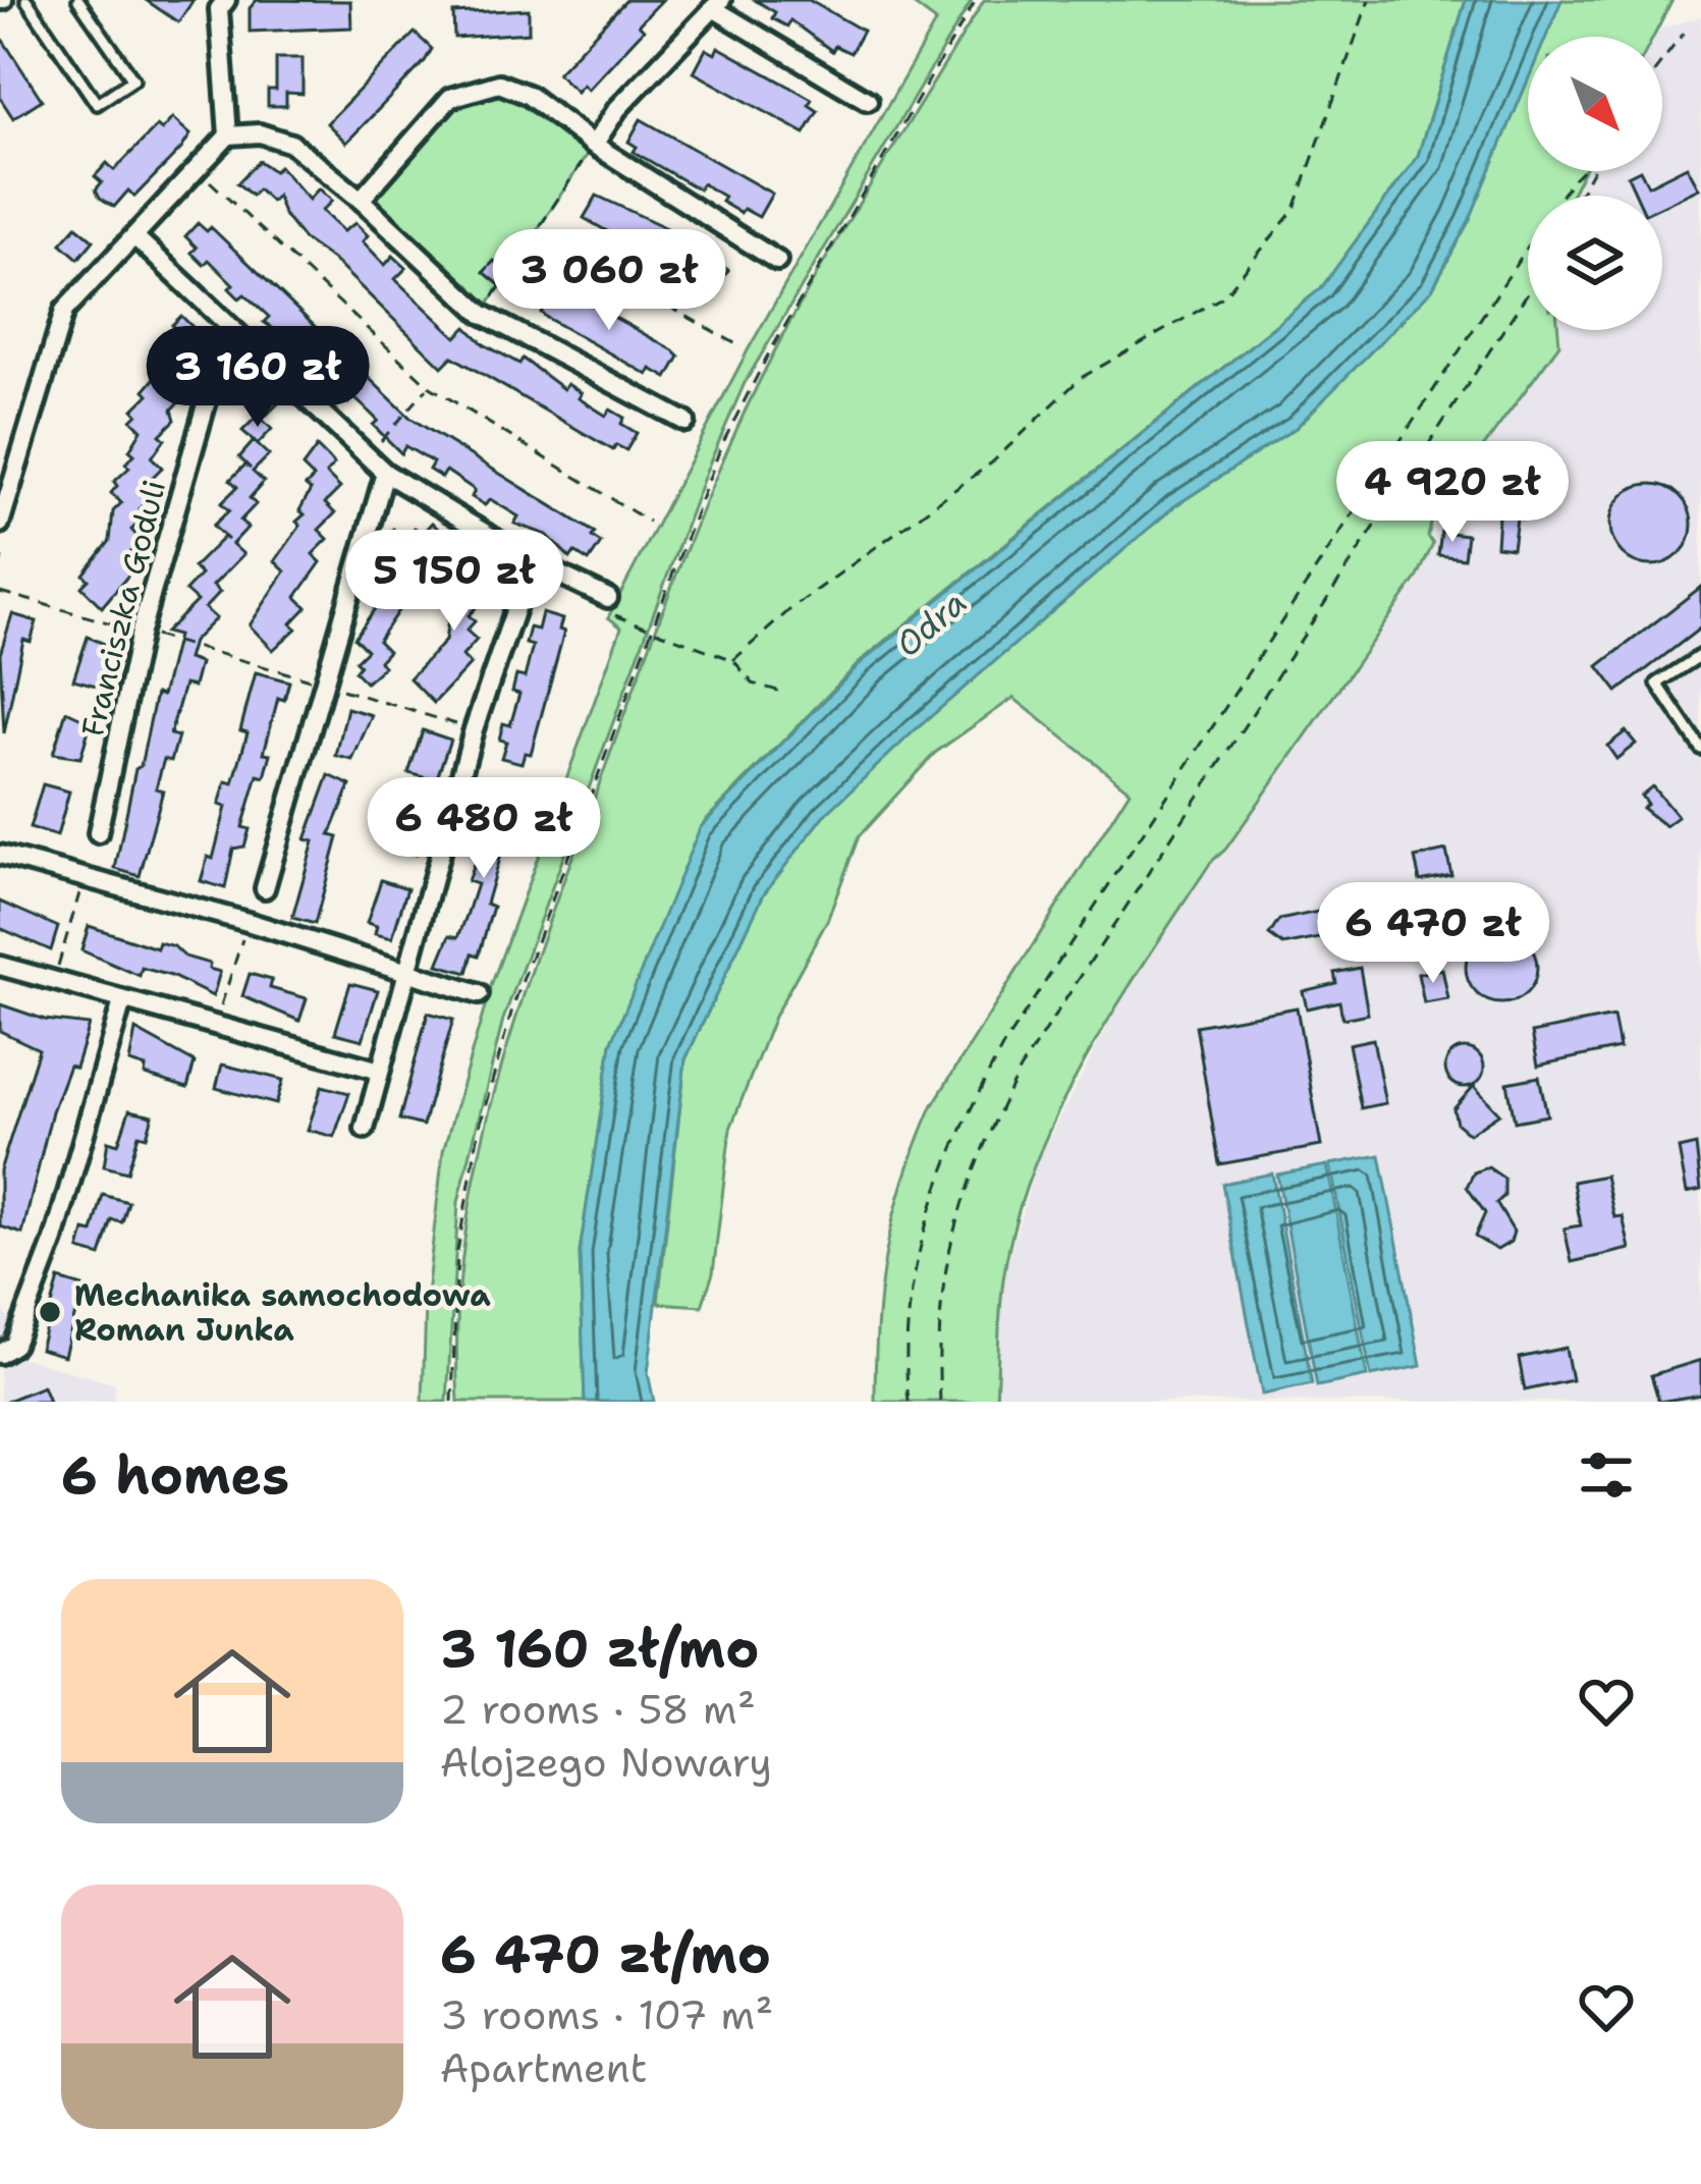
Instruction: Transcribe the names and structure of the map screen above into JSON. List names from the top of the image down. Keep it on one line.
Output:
{"streets":{"street":["Franciszka Goduli"]},"water":["Odra"],"places":["Mechanika samochodowa Roman Junka"],"north":"bottom right","page":{"price":["3 060 zł","3 160 zł","4 920 zł","5 150 zł","6 480 zł","6 470 zł"],"heading":"6 homes","list":[{"name":"3 160 zł/mo","note":"2 rooms · 58 m² · Alojzego Nowary"},{"name":"6 470 zł/mo","note":"3 rooms · 107 m² · Apartment"}]}}
